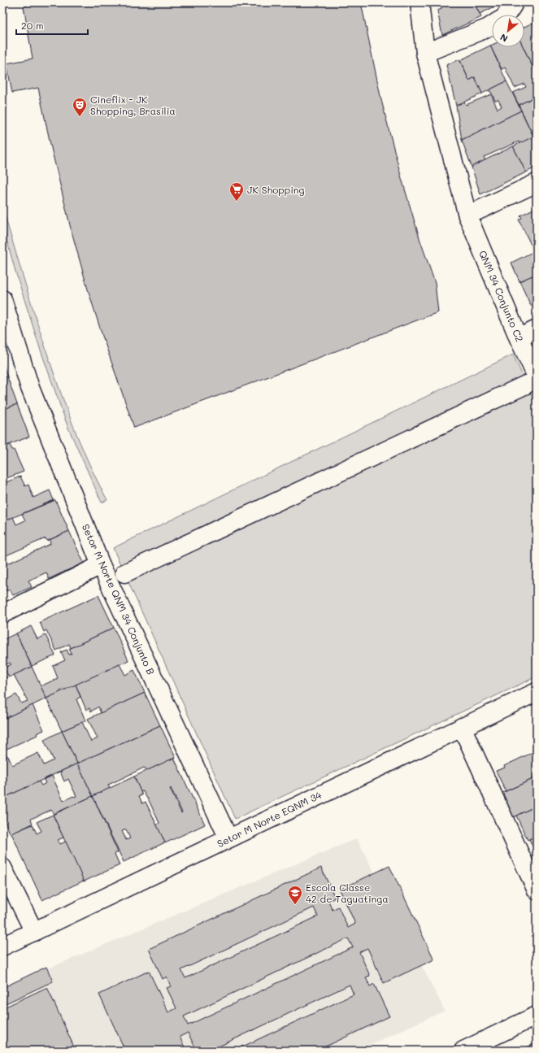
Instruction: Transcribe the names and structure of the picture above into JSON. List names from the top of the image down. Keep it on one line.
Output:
{"streets":{"street":["QNM 34 Conjunto C2","Setor M Norte QNM 34 Conjunto B","Setor M Norte EQNM 34"]},"crossings":[["Setor M Norte QNM 34 Conjunto B","Setor M Norte EQNM 34"]],"places":{"theatre":["Cineflix - JK Shopping, Brasilia"],"supermarket":["JK Shopping"],"school or university":["Escola Classe 42 de Taguatinga"]},"scale_bar":"20 m","north":"bottom left"}
